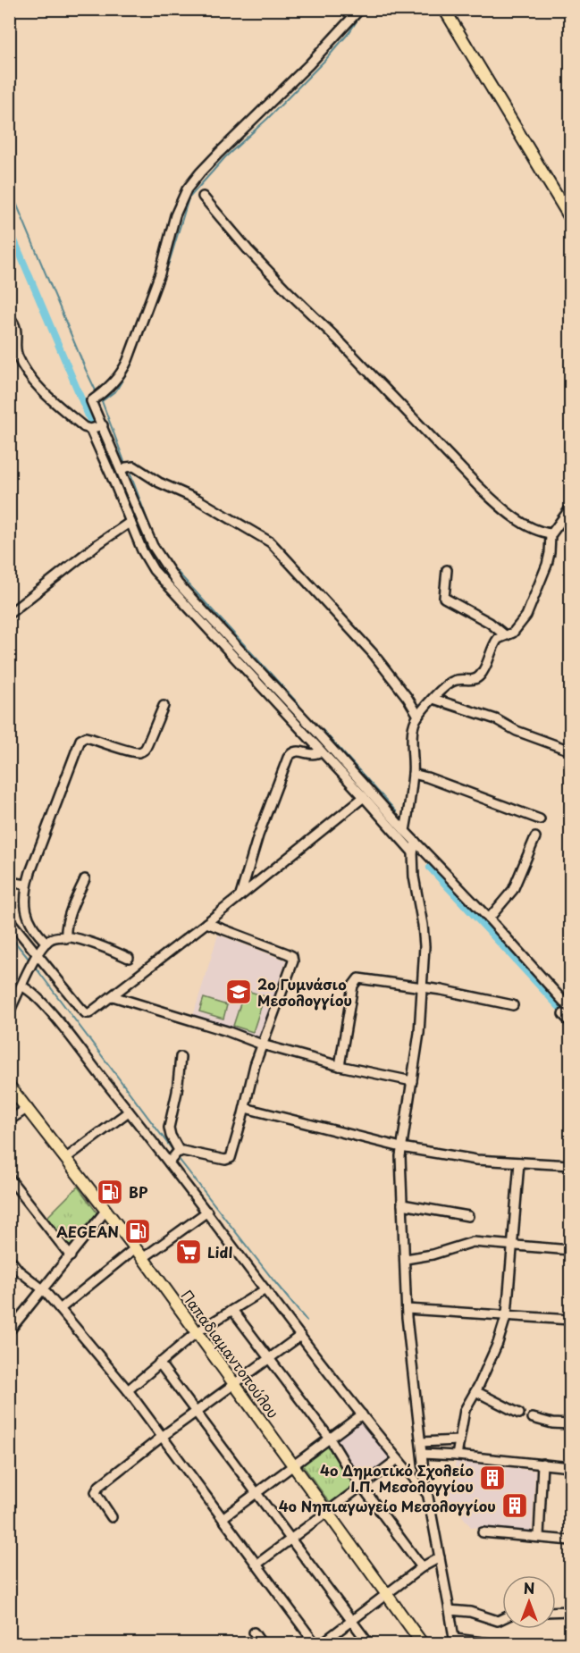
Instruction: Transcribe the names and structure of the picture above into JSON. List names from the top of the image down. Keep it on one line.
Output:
{"streets":{"main road":["Παπαδιαμαντοπούλου"]},"places":{"school or university":["2ο Γυμνάσιο Μεσολογγίου"],"fuel station":["BP","AEGEAN"],"supermarket":["Lidl"],"building":["4ο Δημοτικό Σχολείο Ι.Π. Μεσολογγίου","4ο Νηπιαγωγείο Μεσολογγίου"]},"north":"top"}
